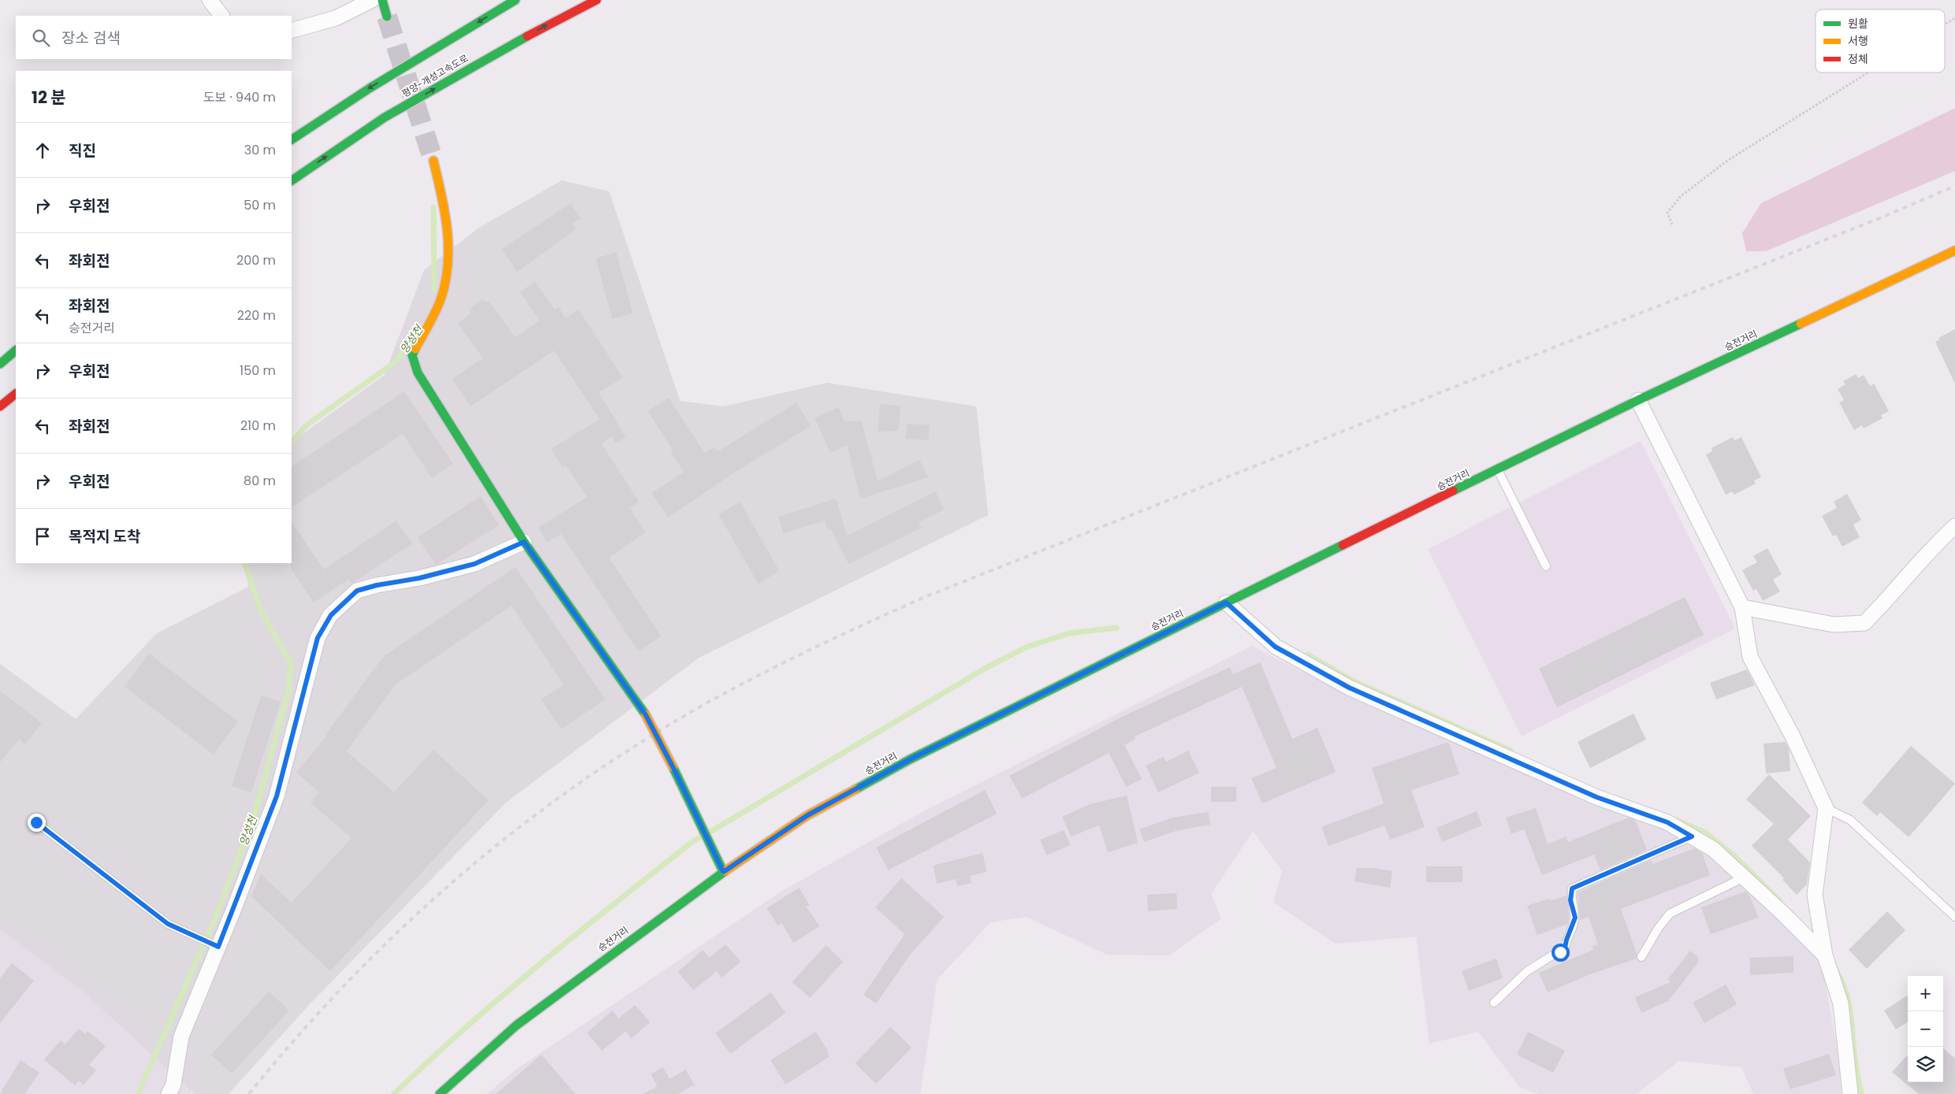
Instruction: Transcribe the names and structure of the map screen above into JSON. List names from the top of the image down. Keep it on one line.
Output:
{"streets":{"main road":["평양-개성고속도로","승전거리"]},"water":["양성천"],"legend":["원활","서행","정체"],"page":{"search":"장소 검색","heading":["12 분","도보 · 940 m"],"list":[["직진","30 m"],["우회전","50 m"],["좌회전","200 m"],["좌회전","승전거리","220 m"],["우회전","150 m"],["좌회전","210 m"],["우회전","80 m"],"목적지 도착"],"map_buttons":["+","−"]}}
